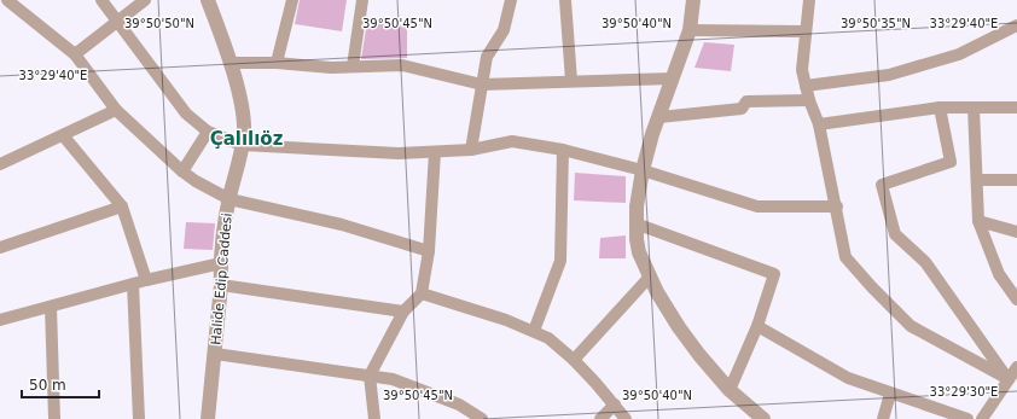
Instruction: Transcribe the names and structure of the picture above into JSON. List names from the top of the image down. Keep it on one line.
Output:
{"streets":{"street":["Halide Edip Caddesi"]},"districts":["Çalılıöz"],"scale_bar":"50 m","coordinates":["33°29'40\"E","39°50'50\"N","39°50'45\"N","39°50'40\"N","39°50'35\"N","33°29'30\"E"]}
